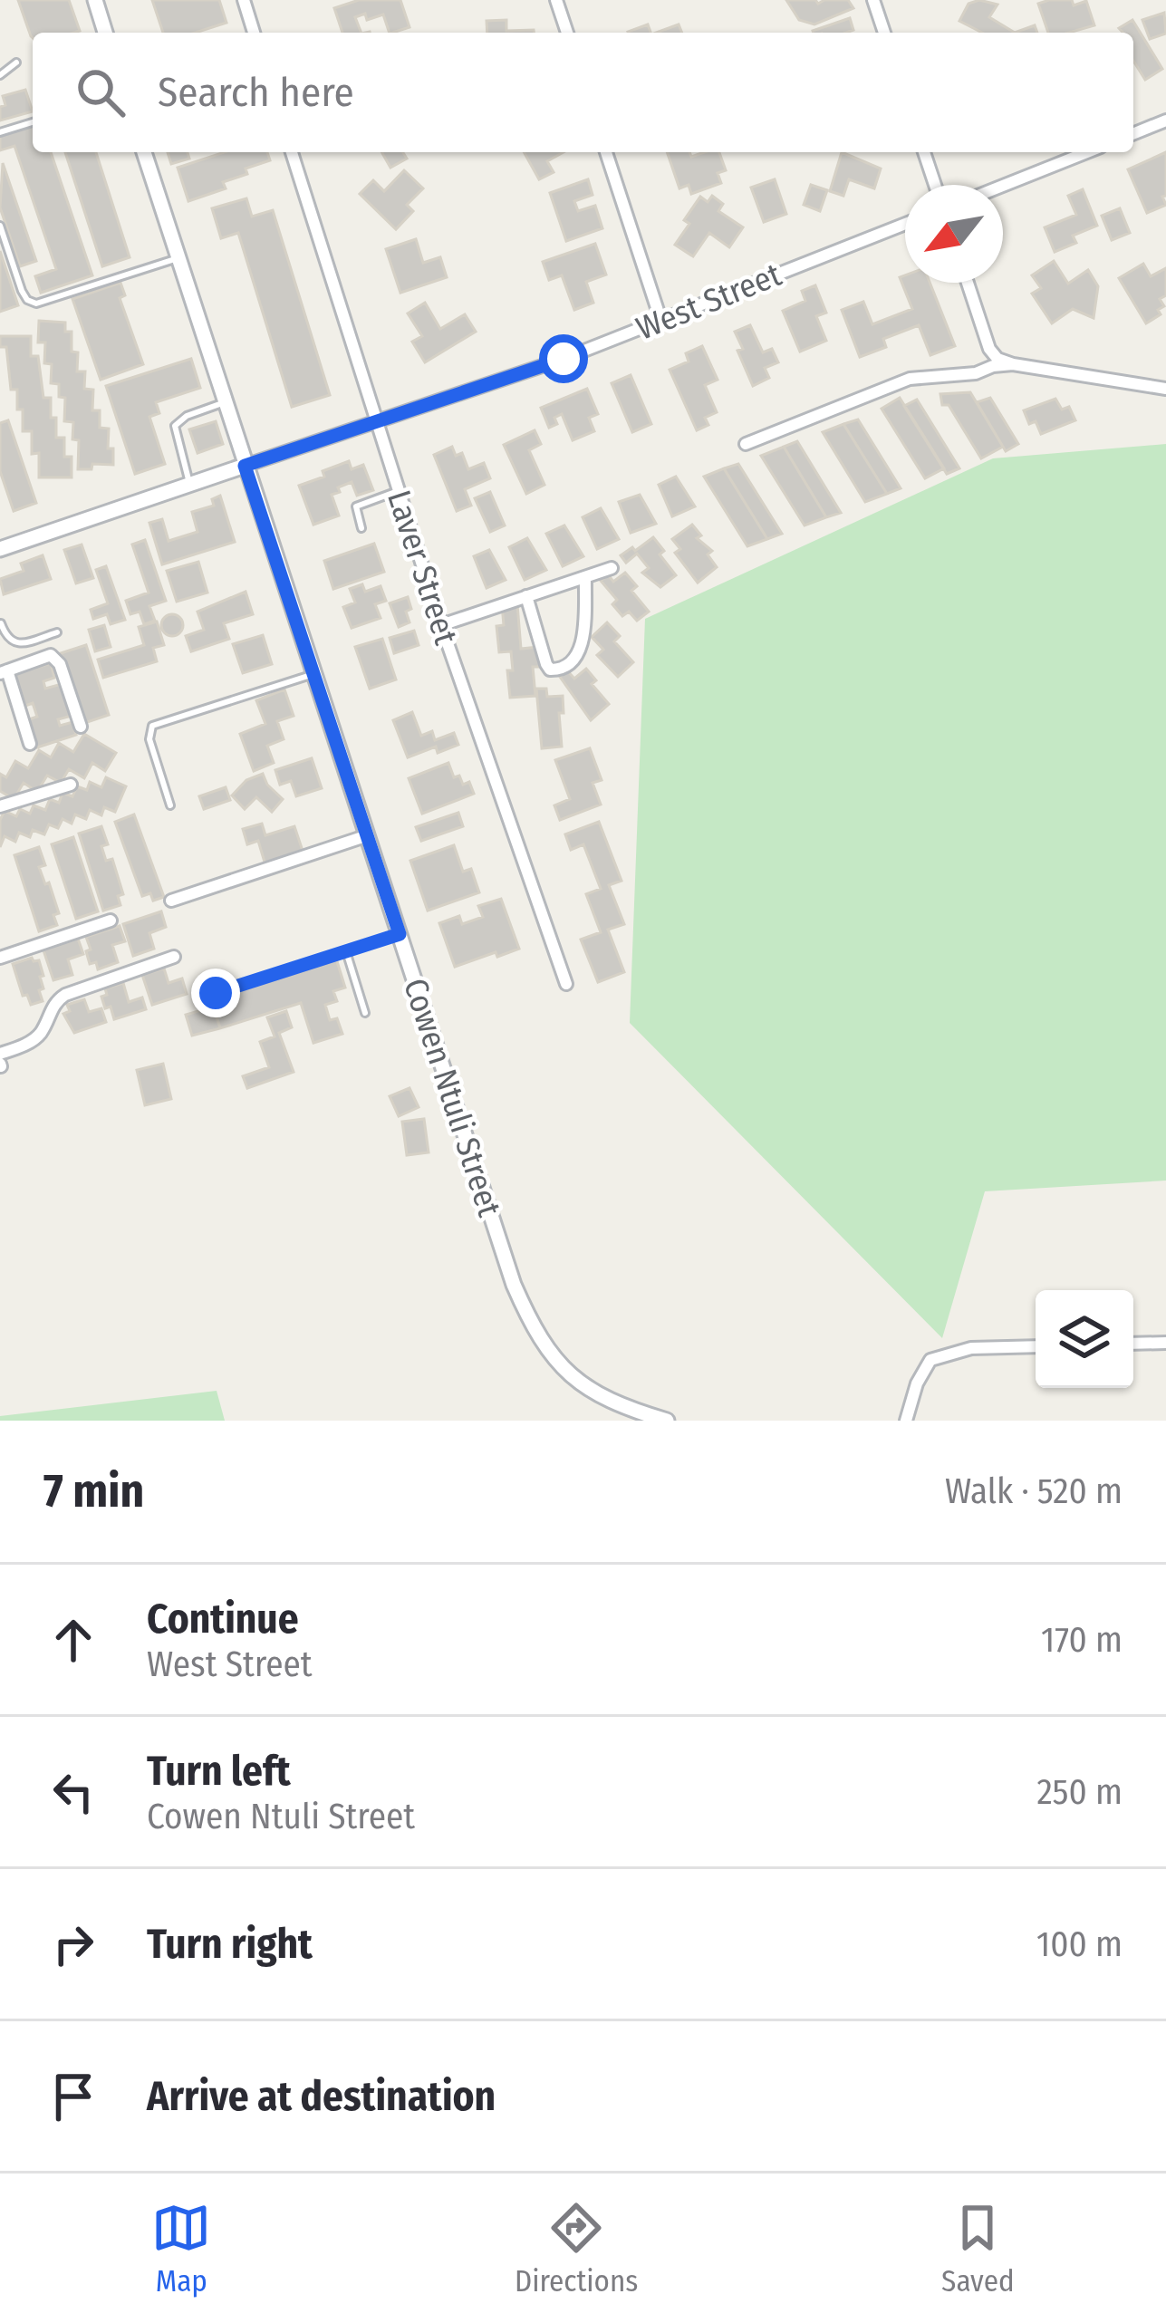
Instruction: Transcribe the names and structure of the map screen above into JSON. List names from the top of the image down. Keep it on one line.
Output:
{"streets":{"street":["West Street","Laver Street","Cowen Ntuli Street"]},"crossings":[["West Street","Laver Street"],["West Street","Cowen Ntuli Street"]],"north":"bottom left","page":{"search":"Search here","heading":["7 min","Walk · 520 m"],"list":[["Continue","West Street","170 m"],["Turn left","Cowen Ntuli Street","250 m"],["Turn right","100 m"],"Arrive at destination"],"nav":["Map","Directions","Saved"]}}
